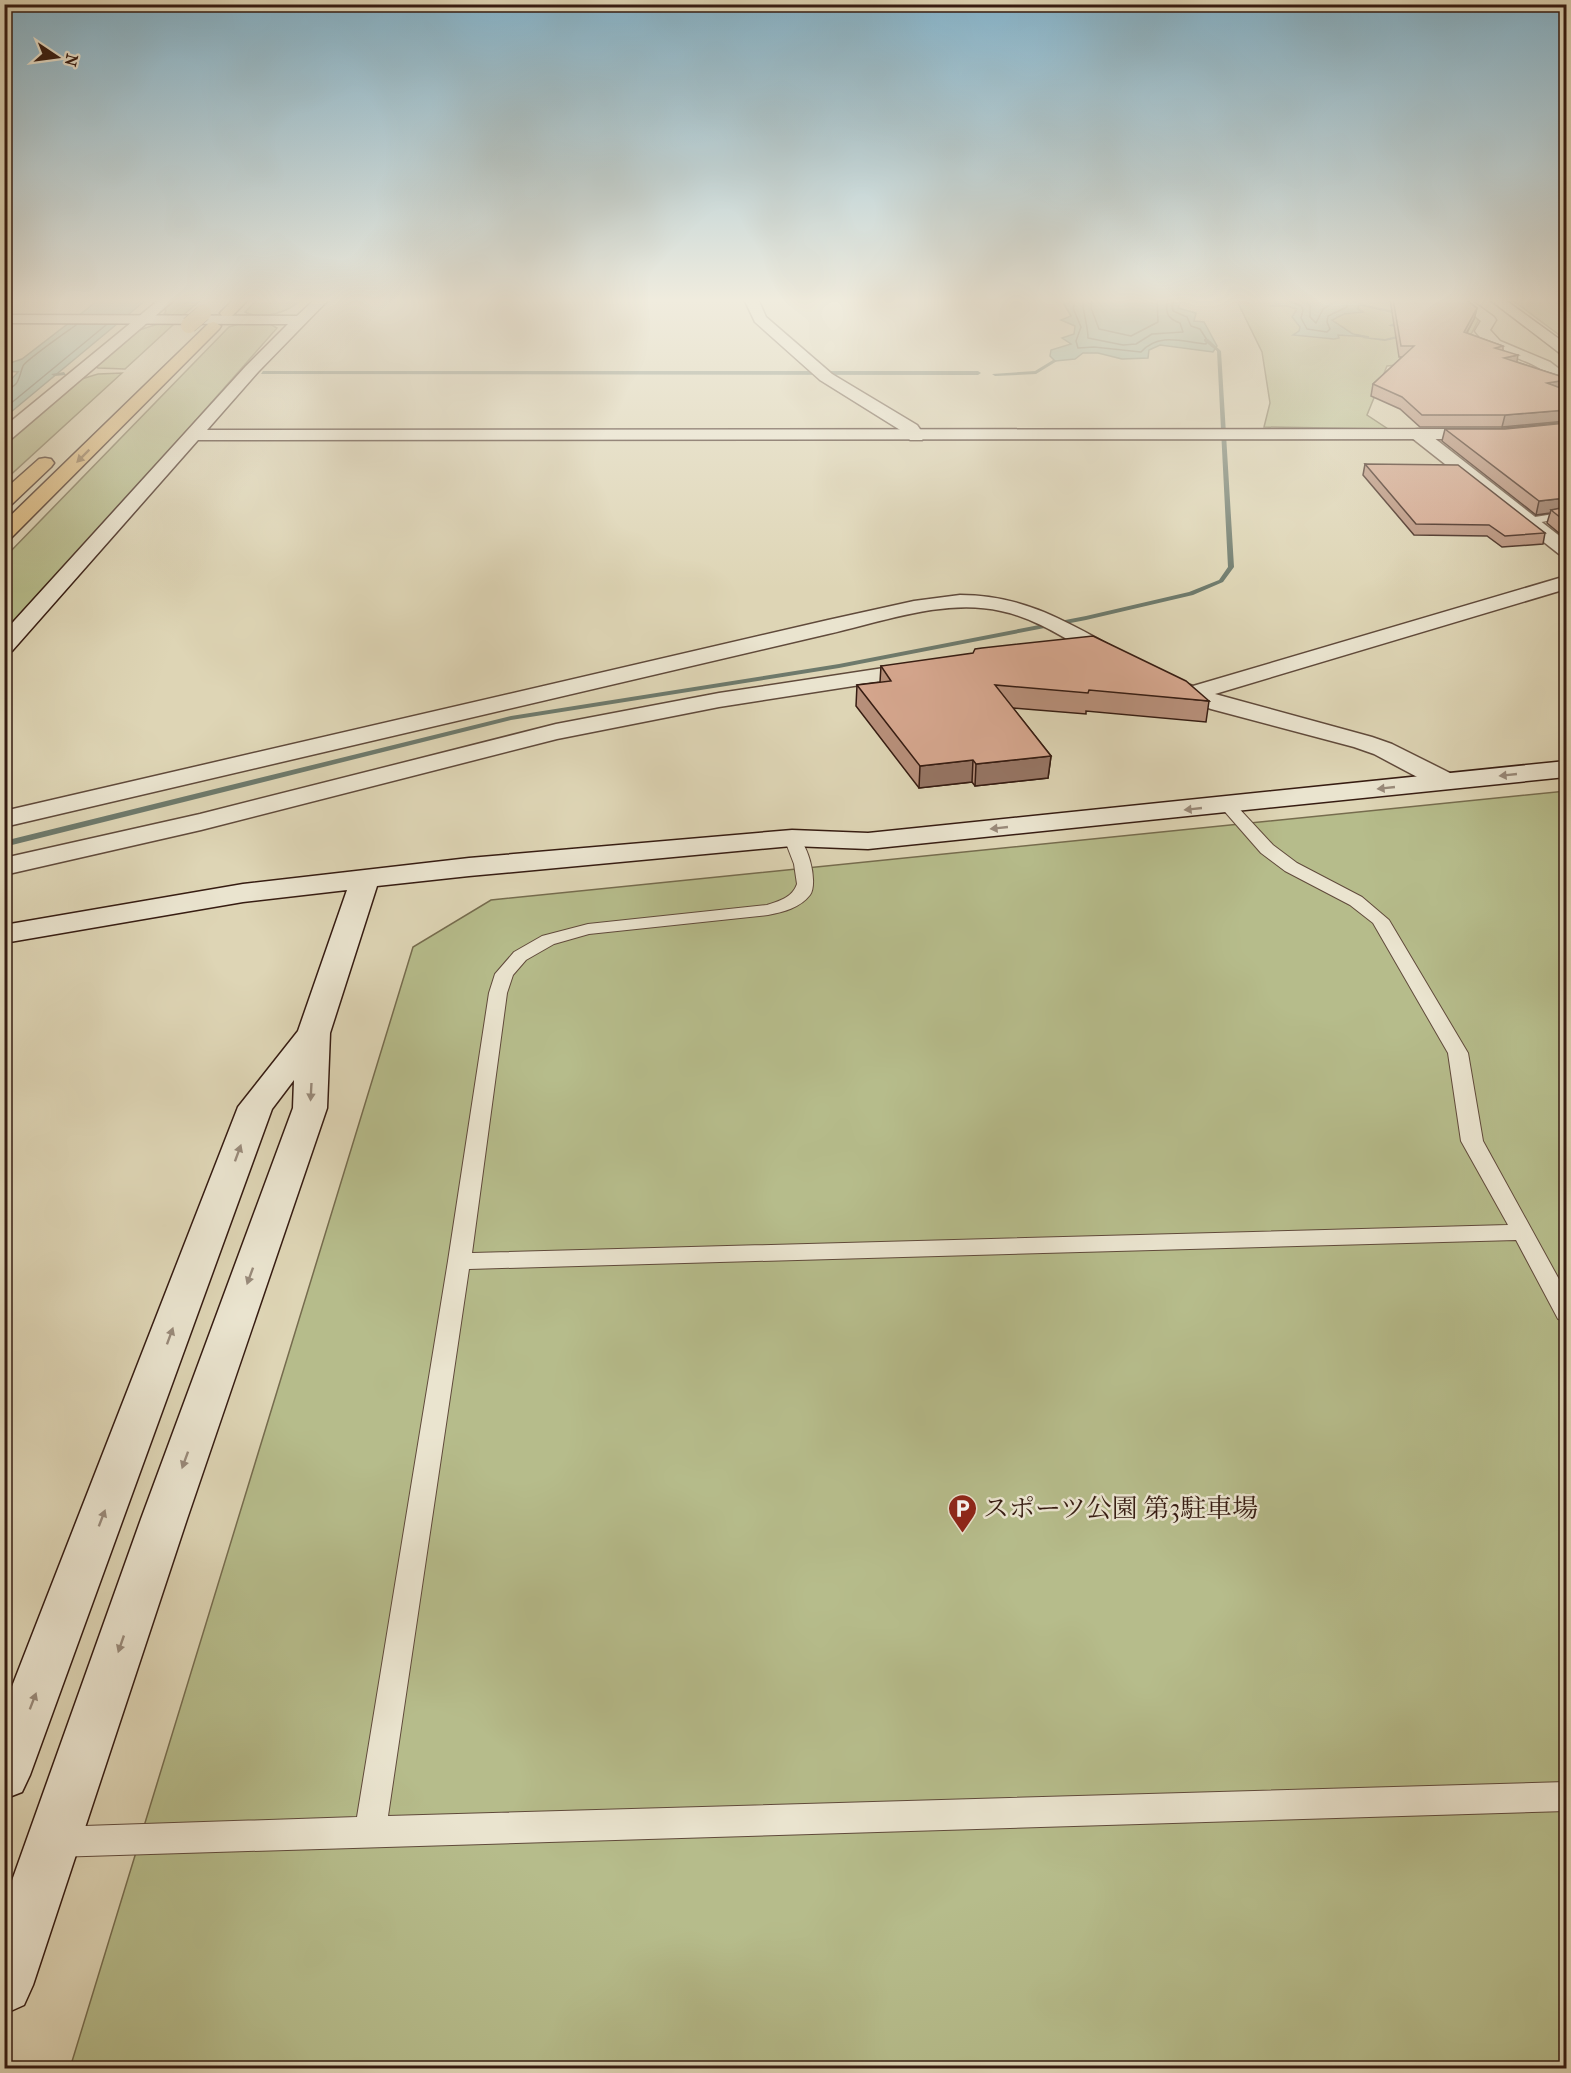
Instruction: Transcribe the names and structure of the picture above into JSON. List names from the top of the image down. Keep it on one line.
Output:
{"places":{"parking":["スポーツ公園 第3駐車場"]},"north":"right"}
